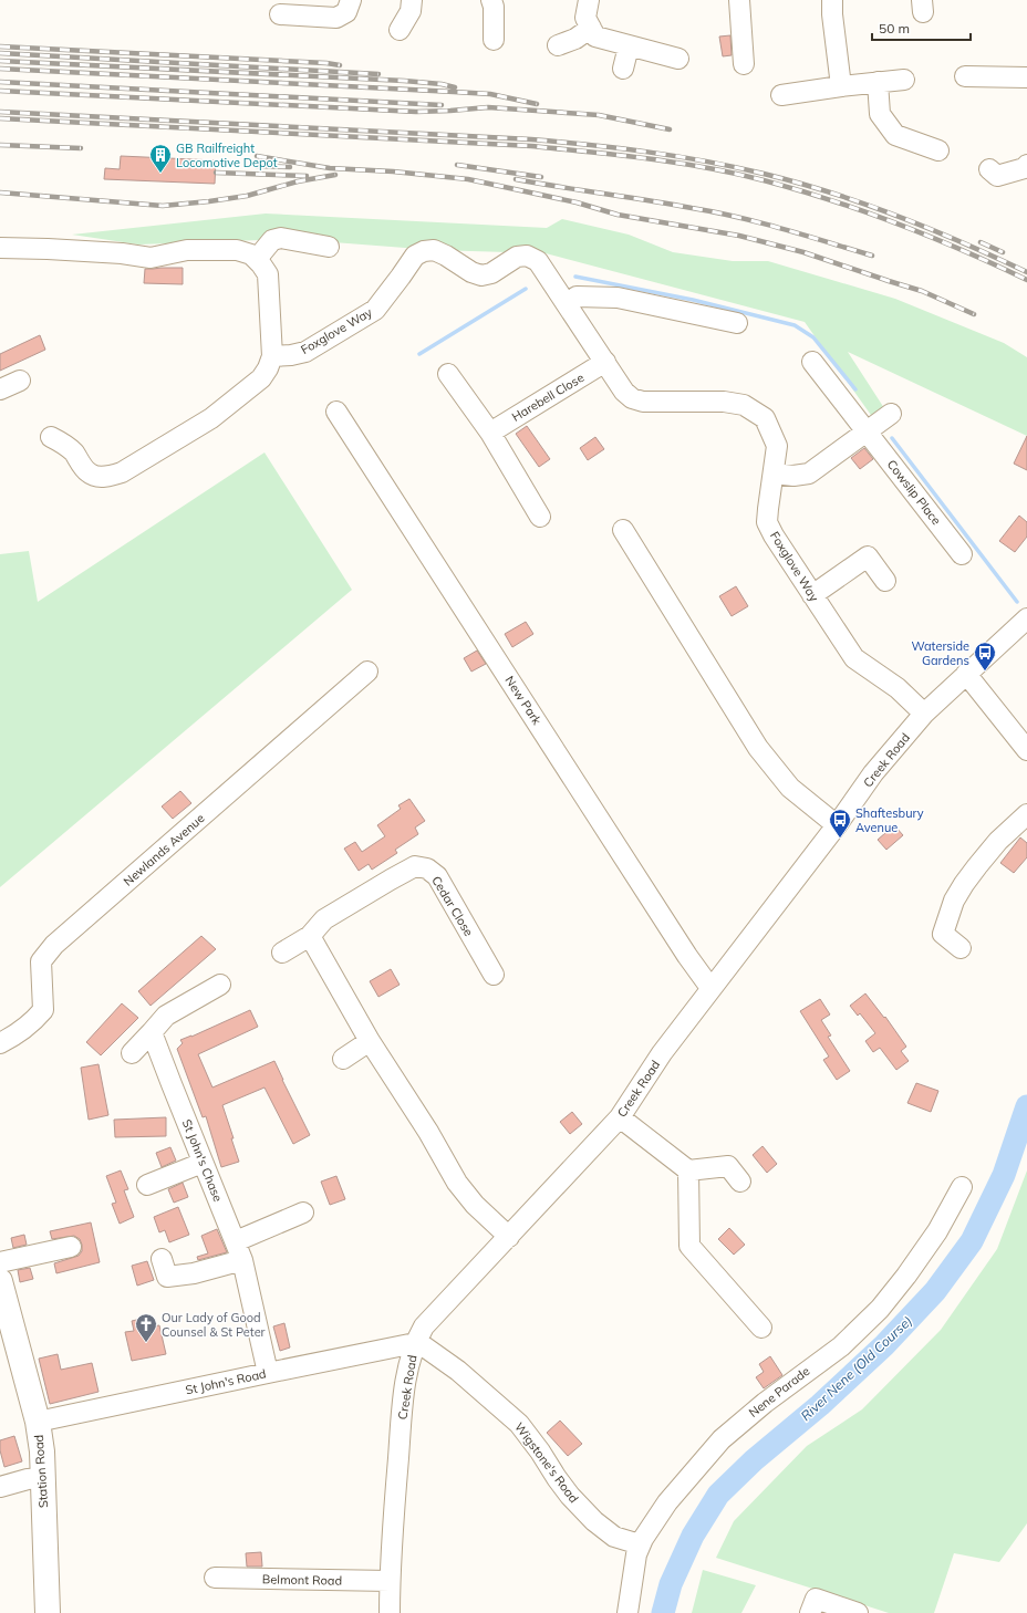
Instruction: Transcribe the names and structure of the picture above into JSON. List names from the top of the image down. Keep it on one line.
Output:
{"streets":{"main road":["Station Road"],"street":["Foxglove Way","Harebell Close","Cowslip Place","New Park","Creek Road","Newlands Avenue","Cedar Close","St John's Chase","St John's Road","Nene Parade","Wigstone's Road","Belmont Road"]},"crossings":[["Foxglove Way","Harebell Close"],["Foxglove Way","Creek Road"],["New Park","Creek Road"],["Creek Road","St John's Road"],["Creek Road","Wigstone's Road"],["Creek Road","Belmont Road"],["St John's Chase","St John's Road"],["St John's Road","Wigstone's Road"],["St John's Road","Station Road"],["Nene Parade","Wigstone's Road"]],"water":["River Nene (Old Course)"],"places":{"building":["GB Railfreight Locomotive Depot"],"bus stop":["Waterside Gardens","Shaftesbury Avenue"],"church":["Our Lady of Good Counsel & St Peter"]},"scale_bar":"50 m"}
